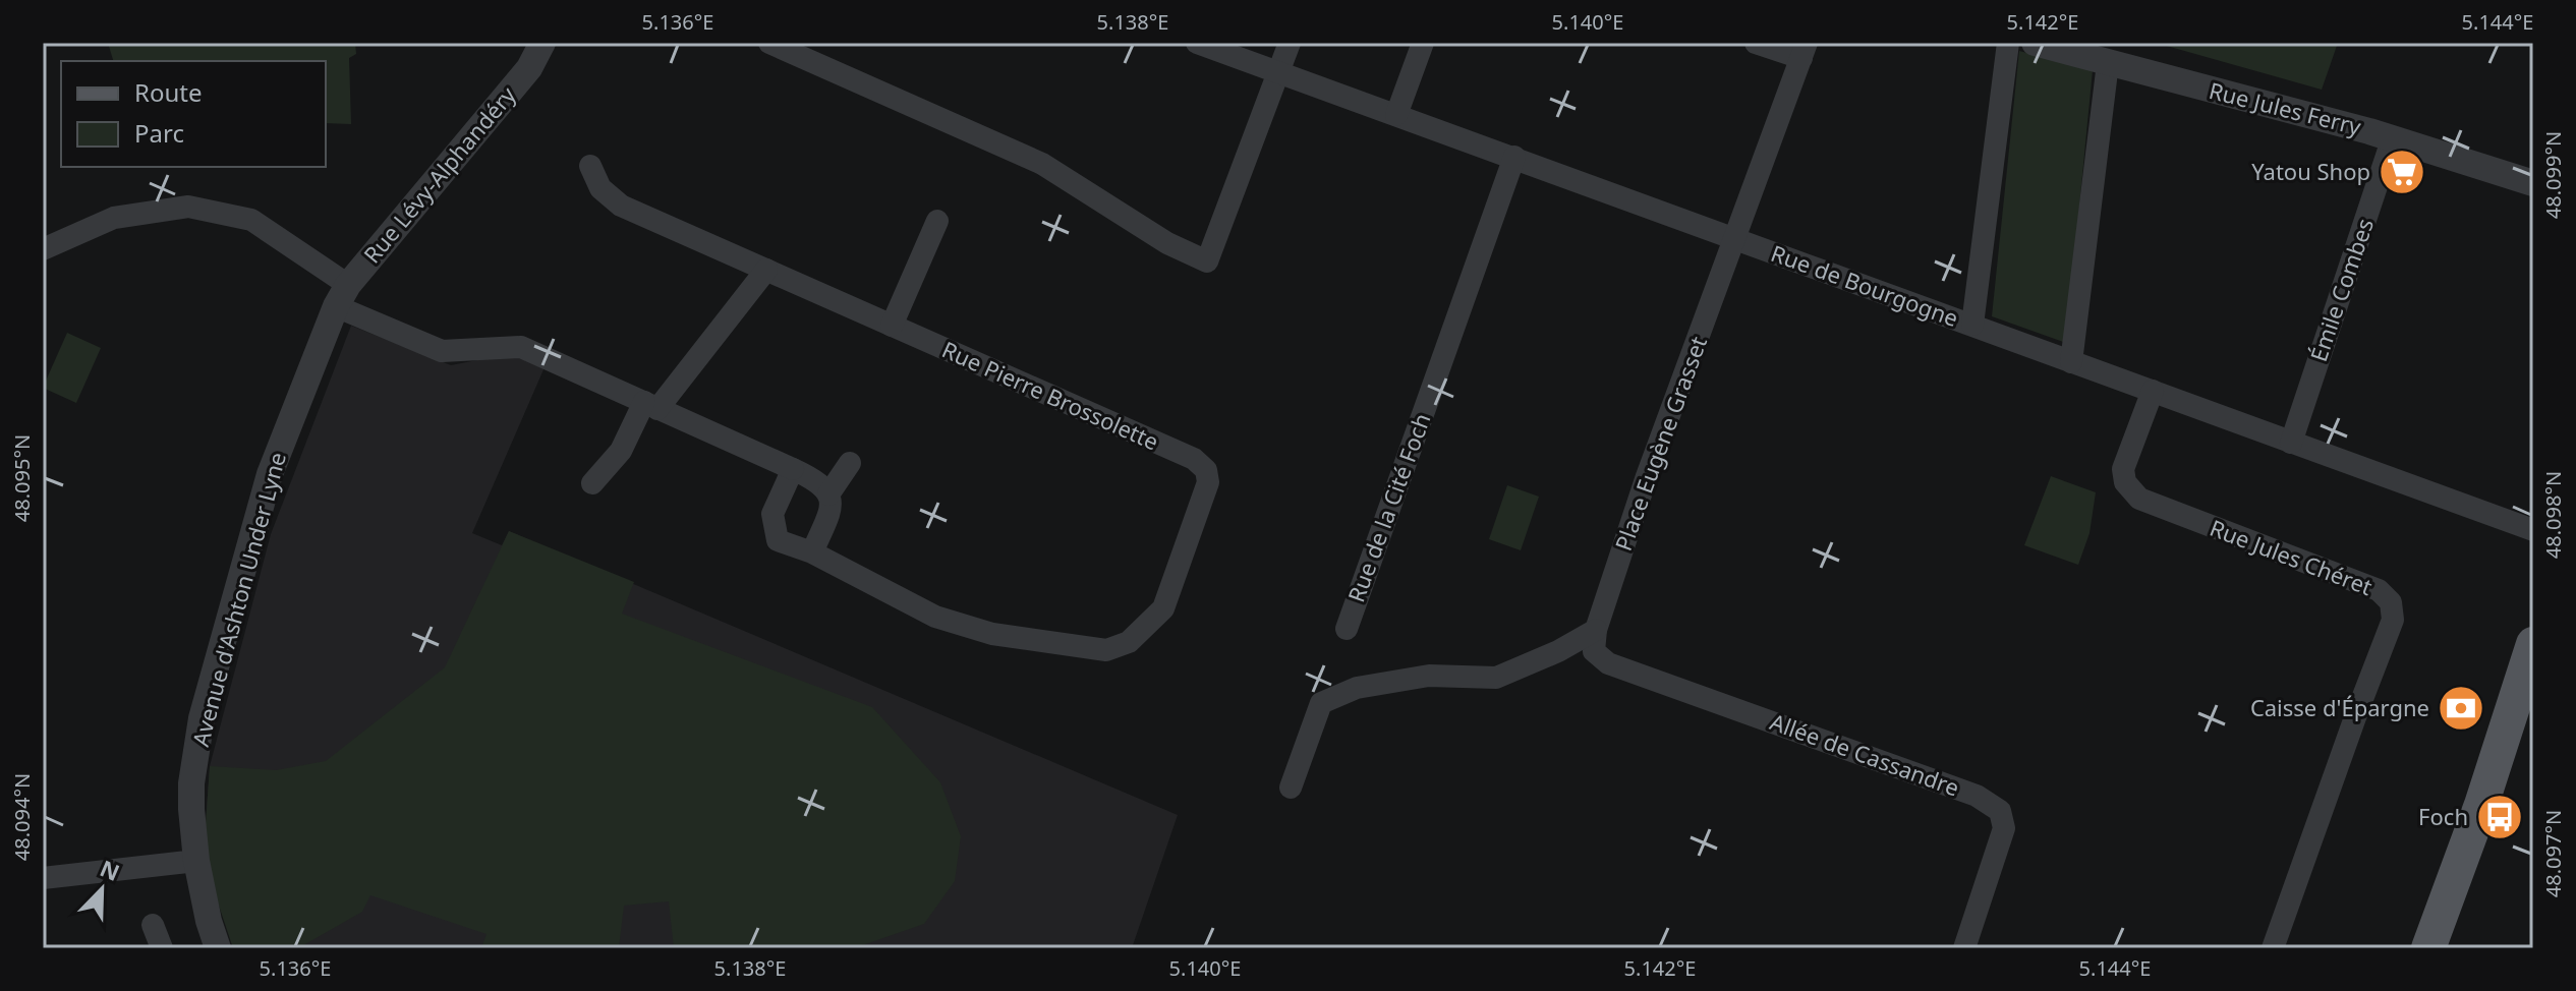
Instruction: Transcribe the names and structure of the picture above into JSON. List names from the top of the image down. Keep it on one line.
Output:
{"streets":{"street":["Rue Jules Ferry","Rue Lévy-Alphandéry","Rue de Bourgogne","Émile Combes","Rue Pierre Brossolette","Place Eugène Grasset","Rue de la Cité Foch","Rue Jules Chéret","Avenue d'Ashton Under Lyne","Allée de Cassandre"]},"crossings":[["Rue Jules Ferry","Émile Combes"],["Rue Lévy-Alphandéry","Avenue d'Ashton Under Lyne"],["Rue de Bourgogne","Émile Combes"],["Rue de Bourgogne","Place Eugène Grasset"],["Rue de Bourgogne","Rue de la Cité Foch"],["Rue de Bourgogne","Rue Jules Chéret"],["Place Eugène Grasset","Allée de Cassandre"]],"places":{"supermarket":["Yatou Shop"],"bank":["Caisse d'Épargne"],"bus stop":["Foch"]},"legend":["Route","Parc"],"north":"top right","coordinates":["5.136°E","5.138°E","5.140°E","5.142°E","5.144°E","48.099°N","48.095°N","48.098°N","48.094°N","48.097°N"]}
